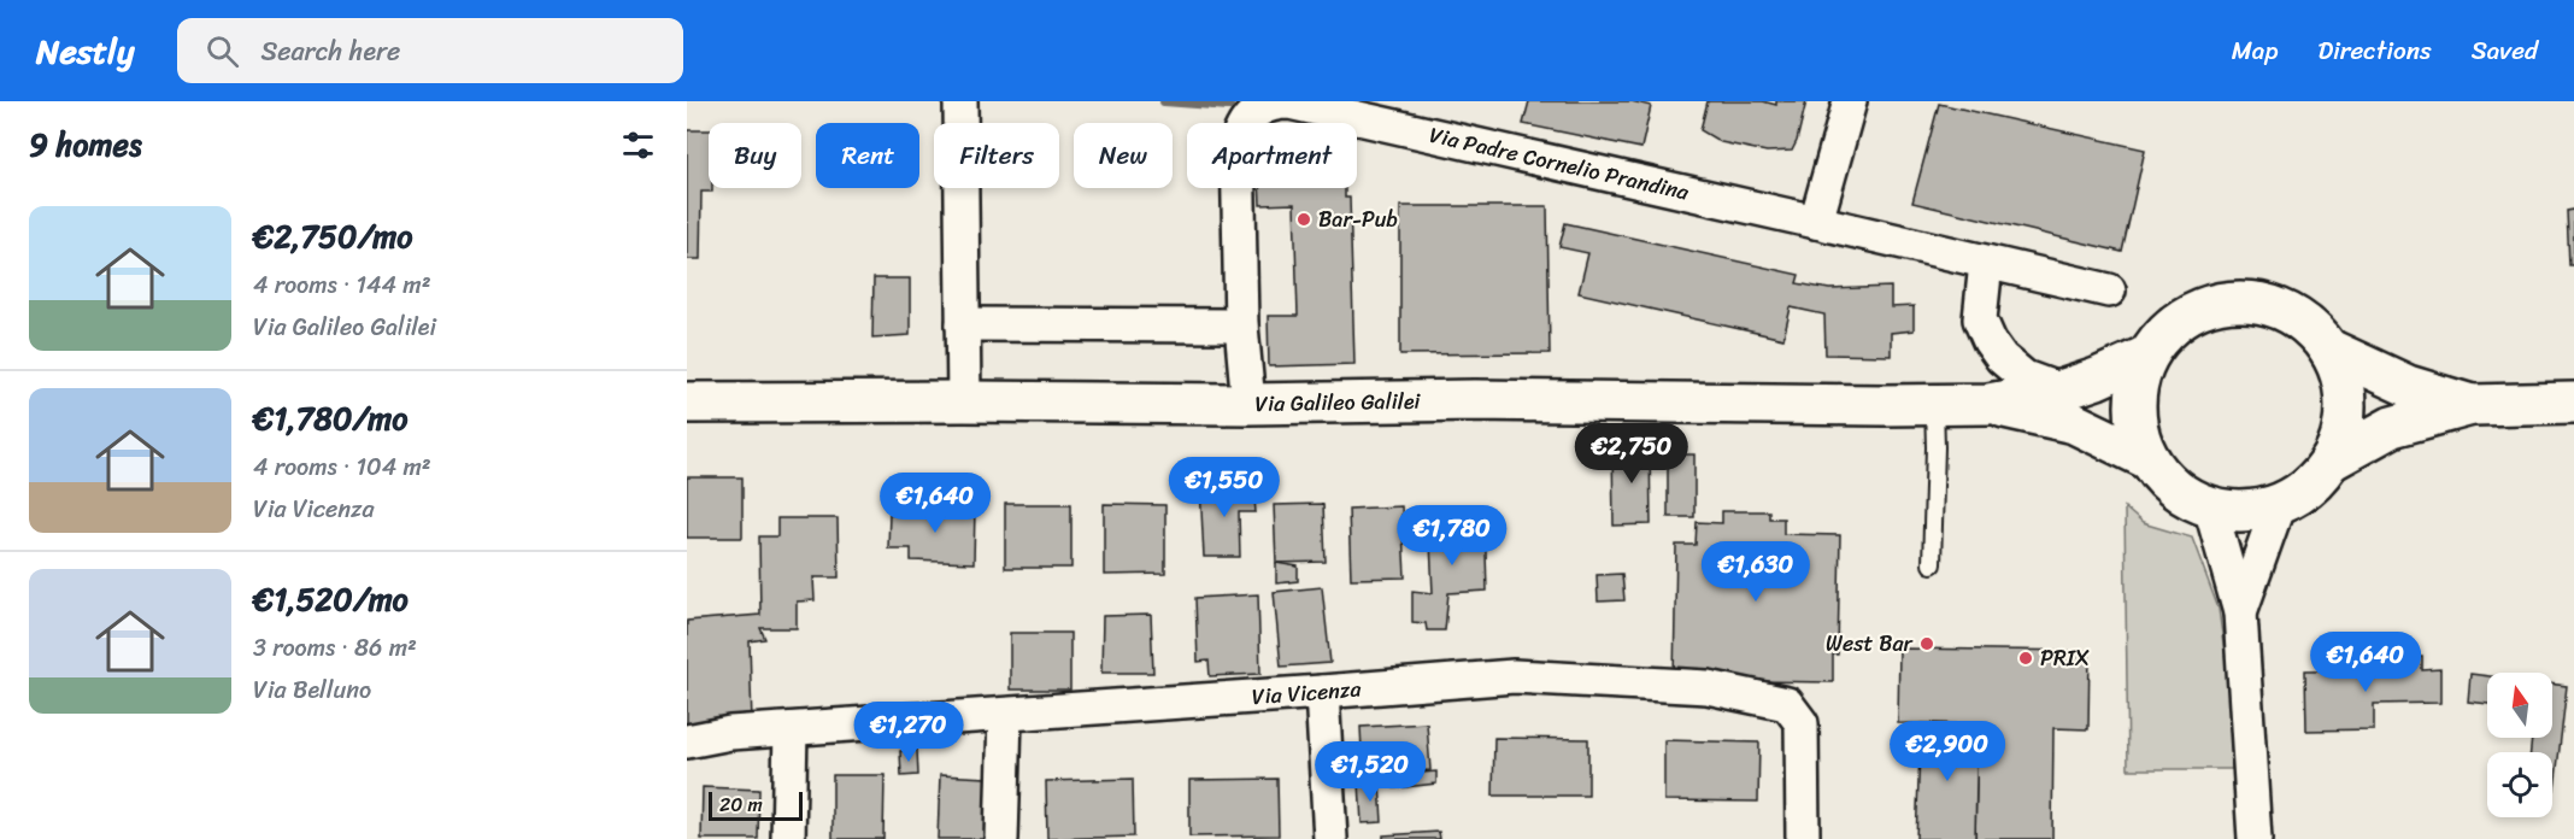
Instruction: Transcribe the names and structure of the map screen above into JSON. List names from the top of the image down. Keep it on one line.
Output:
{"streets":{"main road":["Via Galileo Galilei"],"street":["Via Padre Cornelio Prandina","Via Vicenza"]},"crossings":[["Via Padre Cornelio Prandina","Via Galileo Galilei"]],"places":["Bar-Pub","West Bar","PRIX"],"scale_bar":"20 m","north":"top","page":{"header":"Nestly","search":"Search here","nav":["Map","Directions","Saved"],"heading":"9 homes","chip":["Buy","Rent","Filters","New","Apartment"],"list":[{"name":"€2,750/mo","note":"4 rooms · 144 m² · Via Galileo Galilei"},{"name":"€1,780/mo","note":"4 rooms · 104 m² · Via Vicenza"},{"name":"€1,520/mo","note":"3 rooms · 86 m² · Via Belluno"}],"price":["€2,750","€1,550","€1,640","€1,780","€1,630","€1,640","€1,270","€2,900","€1,520"],"scale":"20 m"}}
